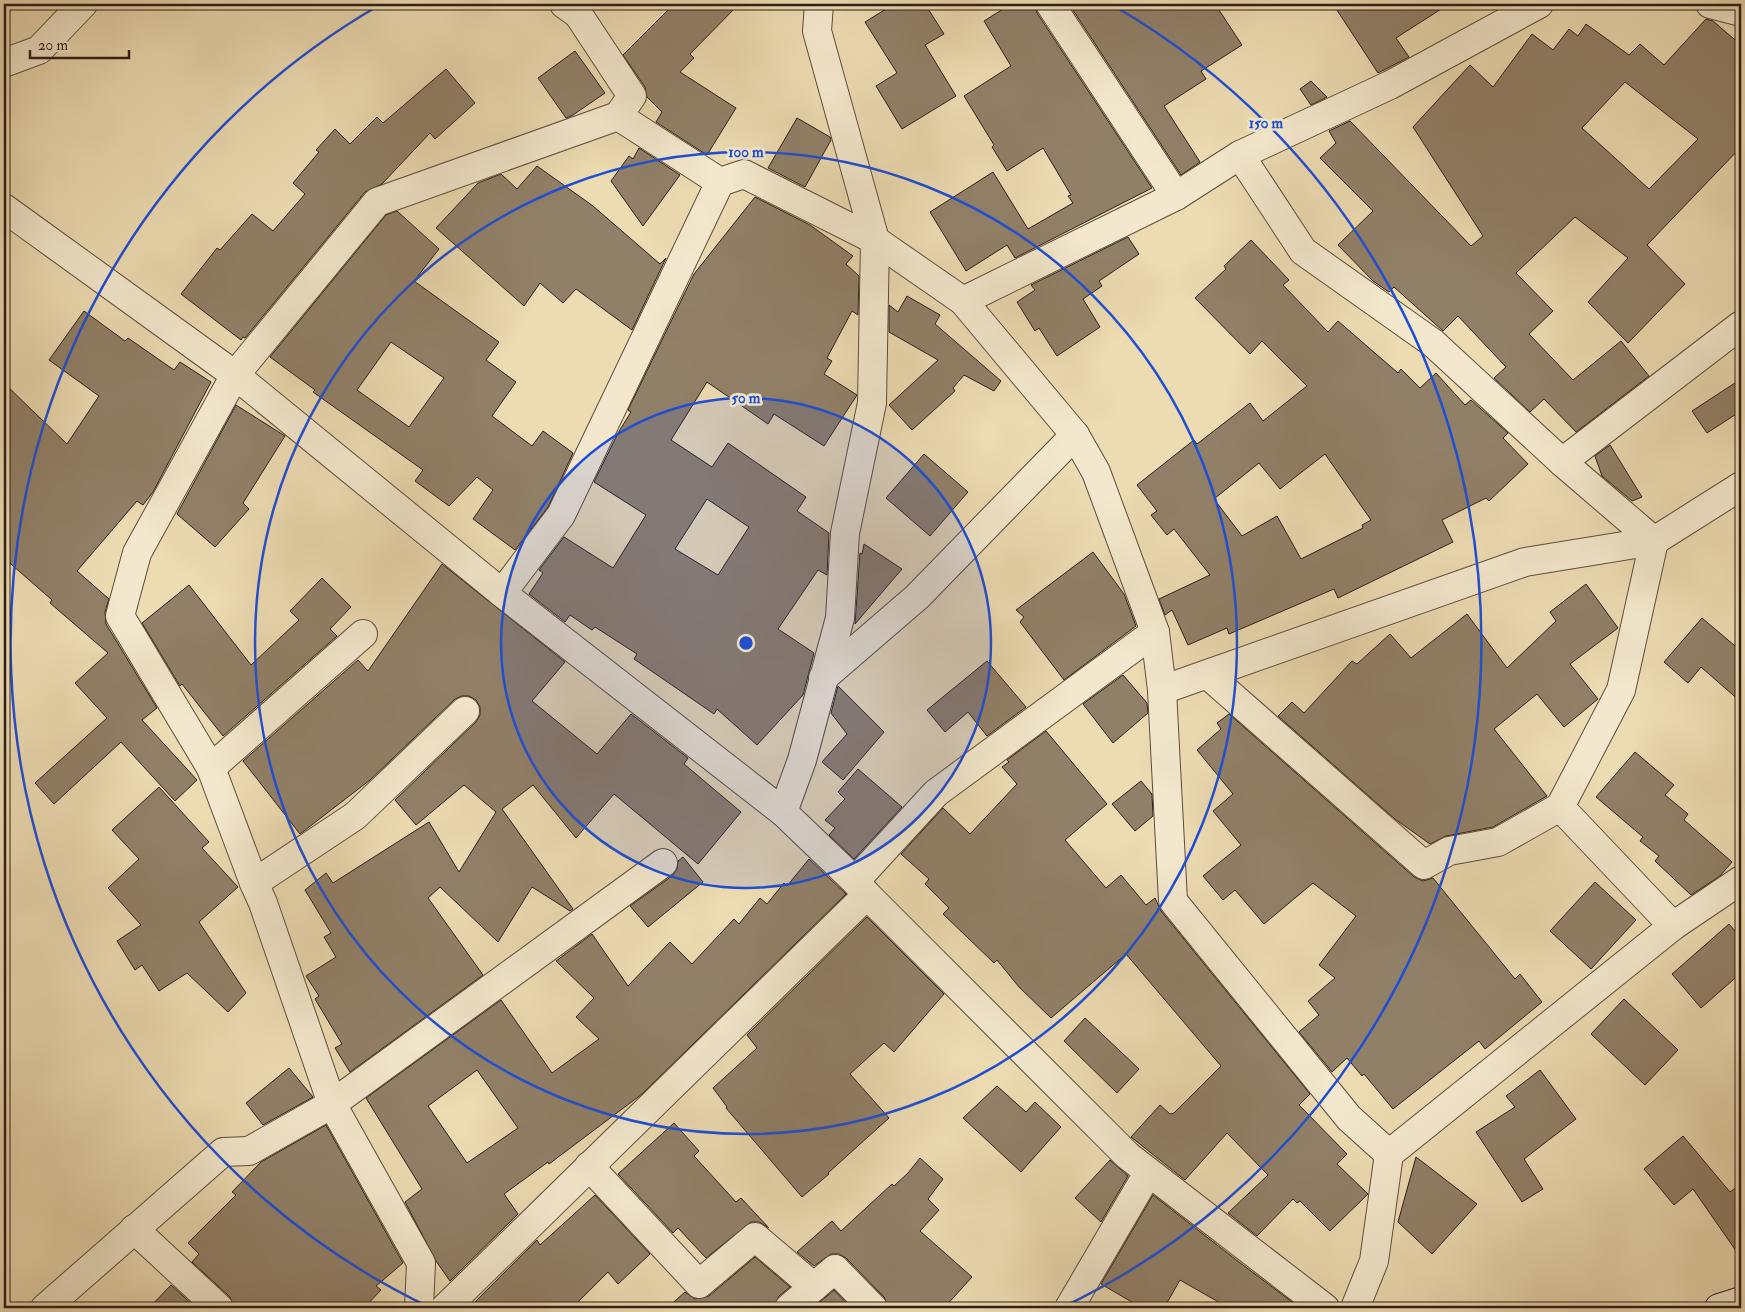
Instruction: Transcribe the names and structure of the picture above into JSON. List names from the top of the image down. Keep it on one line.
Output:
{"scale_bar":"20 m","rings":["150 m","100 m","50 m"]}
